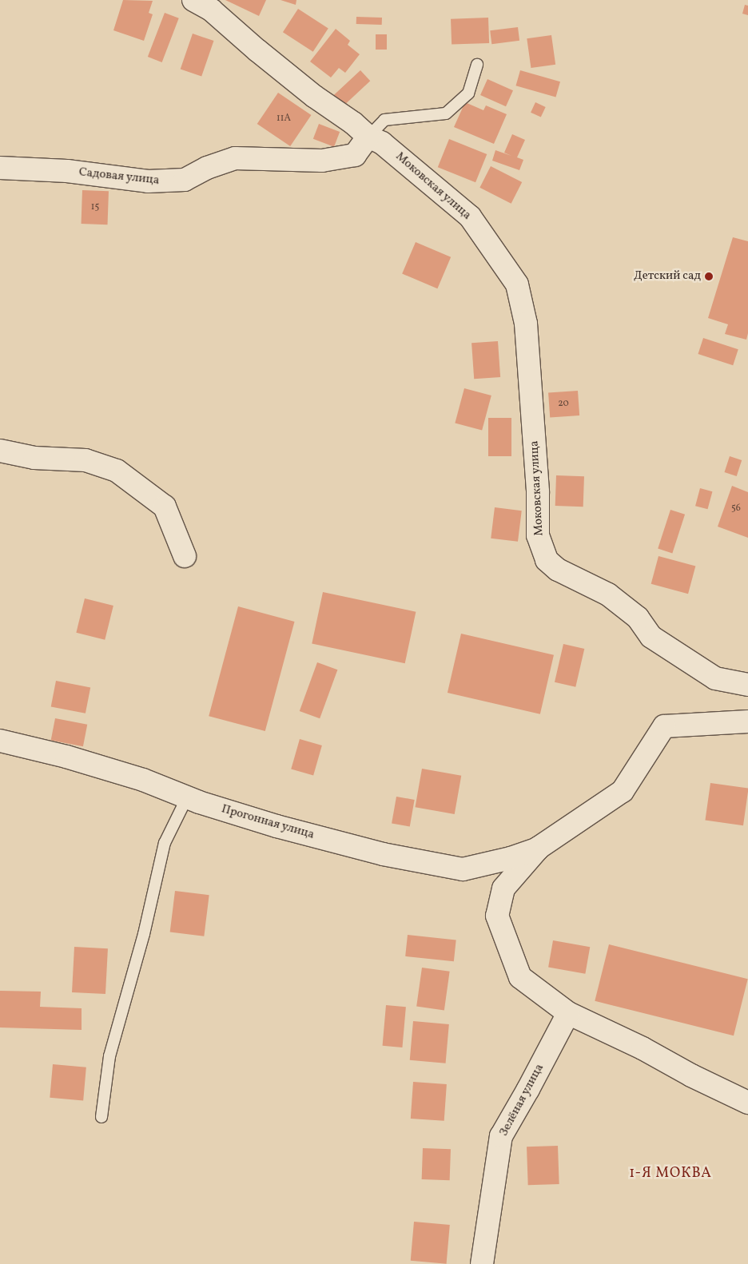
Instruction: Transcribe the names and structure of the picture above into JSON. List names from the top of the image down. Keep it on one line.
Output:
{"streets":{"street":["Садовая улица","Моковская улица","Прогонная улица","Зелёная улица"]},"crossings":[["Садовая улица","Моковская улица"]],"districts":["1-Я МОКВА"],"places":["Детский сад"],"house_numbers":["11А","15","20","56"]}
